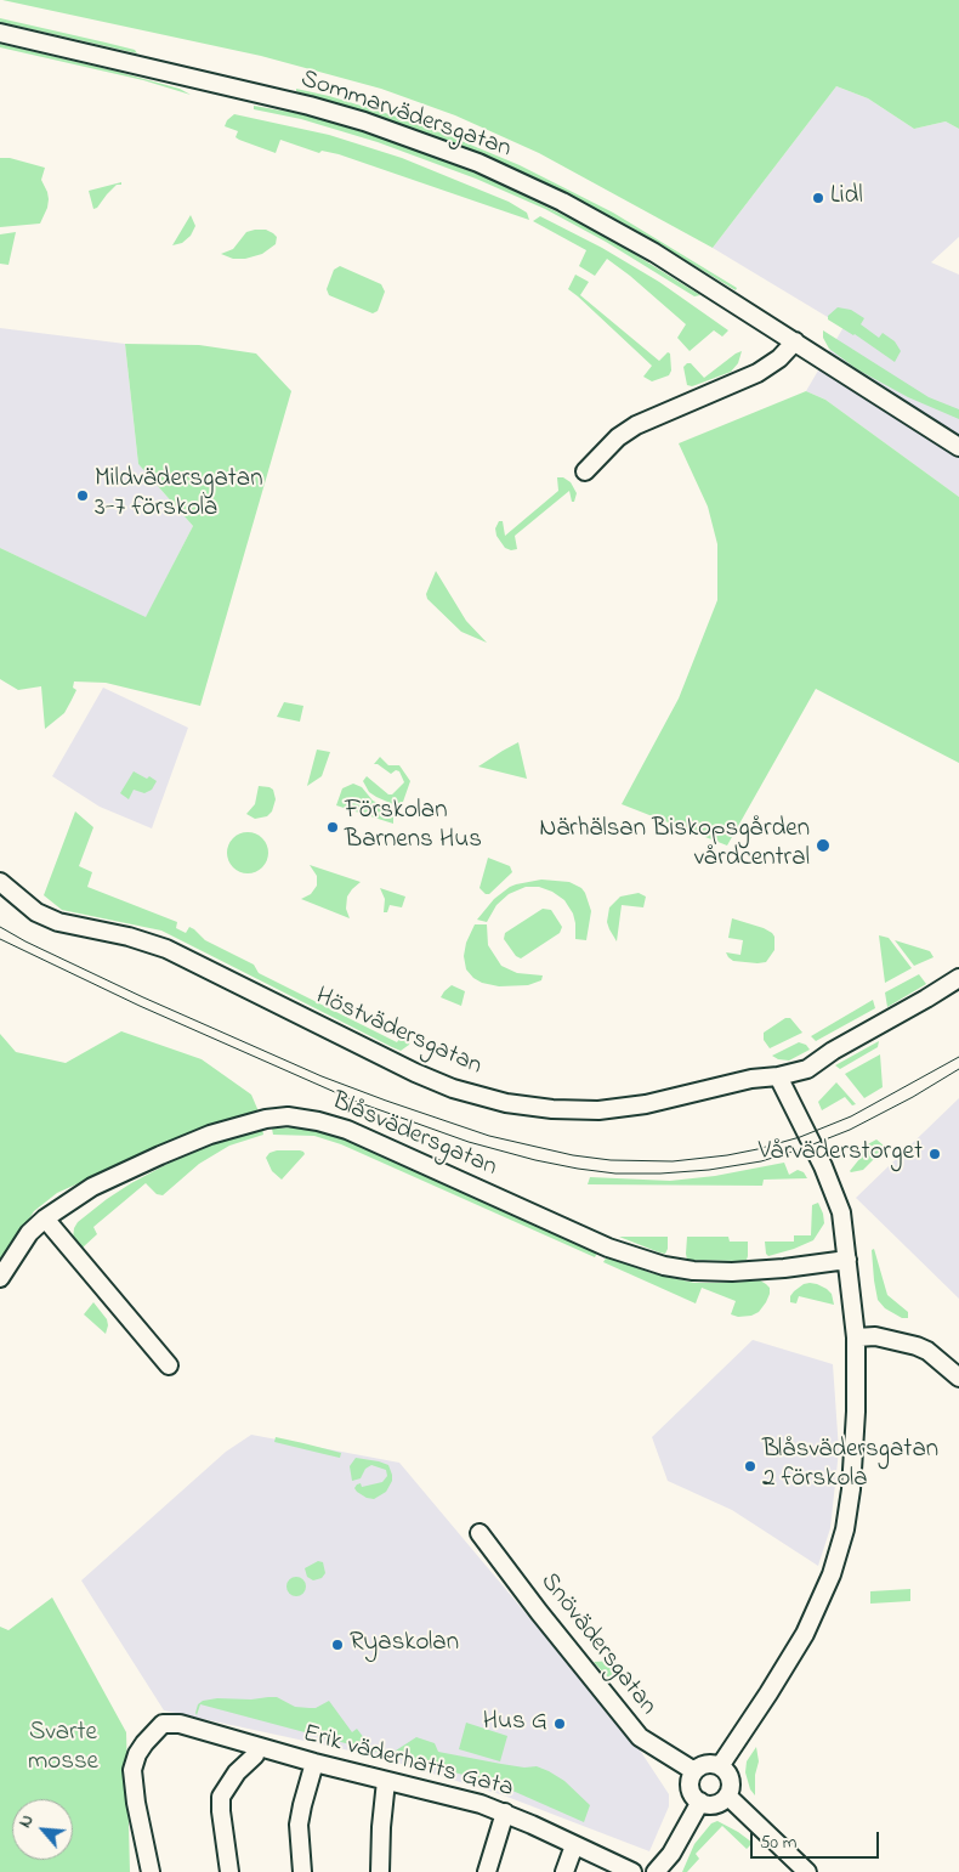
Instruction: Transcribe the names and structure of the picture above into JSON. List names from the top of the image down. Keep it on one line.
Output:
{"streets":{"street":["Sommarvädersgatan","Höstvädersgatan","Blåsvädersgatan","Snövädersgatan","Erik väderhatts Gata"]},"parks":["Svarte mosse"],"places":["Lidl","Mildvädersgatan 3-7 förskola","Förskolan Barnens Hus","Närhälsan Biskopsgården vårdcentral","Vårväderstorget","Blåsvädersgatan 2 förskola","Ryaskolan","Hus G"],"scale_bar":"50 m","north":"top left"}
